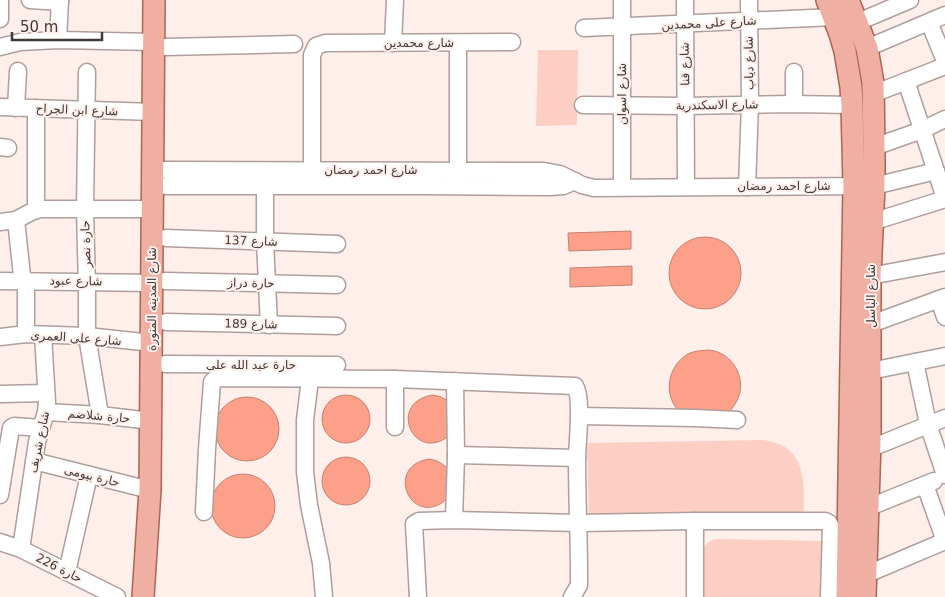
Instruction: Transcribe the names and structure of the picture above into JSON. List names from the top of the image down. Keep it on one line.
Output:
{"streets":{"main road":["شارع الباسل","شارع المدينه المنورة"],"street":["شارع على محمدين","شارع محمدين","شارع دياب","شارع قنا","شارع اسوان","شارع الاسكندرية","شارع ابن الجراح","شارع احمد رمضان","شارع 137","حارة نصر","شارع عبود","حارة دراز","شارع 189","شارع على العمرى","حارة عبد الله على","حارة شلاضم","شارع شريف","حارة بيومى","حارة 226"]},"crossings":[["شارع على محمدين","شارع دياب"],["شارع على محمدين","شارع قنا"],["شارع على محمدين","شارع اسوان"],["شارع على محمدين","شارع الباسل"],["شارع محمدين","شارع احمد رمضان"],["شارع دياب","شارع الاسكندرية"],["شارع دياب","شارع احمد رمضان"],["شارع قنا","شارع الاسكندرية"],["شارع قنا","شارع احمد رمضان"],["شارع اسوان","شارع الاسكندرية"],["شارع اسوان","شارع احمد رمضان"],["شارع الاسكندرية","شارع الباسل"],["شارع ابن الجراح","حارة نصر"],["شارع ابن الجراح","شارع المدينه المنورة"],["شارع احمد رمضان","شارع الباسل"],["شارع احمد رمضان","شارع المدينه المنورة"],["شارع 137","شارع المدينه المنورة"],["حارة نصر","شارع عبود"],["حارة نصر","شارع على العمرى"],["حارة نصر","حارة شلاضم"],["شارع عبود","حارة دراز"],["شارع عبود","شارع المدينه المنورة"],["حارة دراز","شارع المدينه المنورة"],["شارع المدينه المنورة","شارع 189"],["شارع المدينه المنورة","شارع على العمرى"],["شارع المدينه المنورة","حارة عبد الله على"],["شارع المدينه المنورة","حارة شلاضم"],["شارع المدينه المنورة","حارة بيومى"],["شارع على العمرى","شارع شريف"],["حارة شلاضم","شارع شريف"],["شارع شريف","حارة بيومى"],["شارع شريف","حارة 226"]],"scale_bar":"50 m"}
